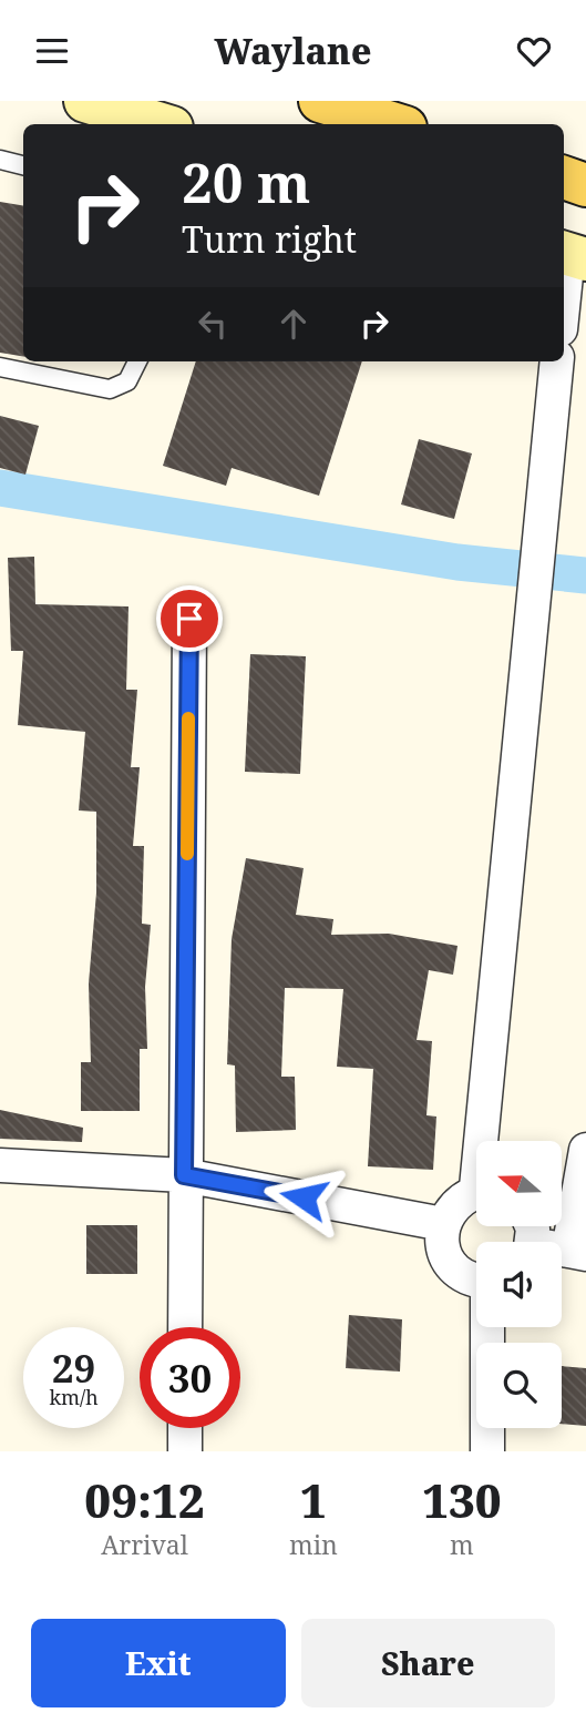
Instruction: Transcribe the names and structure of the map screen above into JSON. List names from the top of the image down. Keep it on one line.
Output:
{"north":"left","page":{"header":"Waylane","turn":["20 m","Turn right"],"speed":"29 km/h","limit":"30","eta":["09:12","Arrival","1","min","130","m"],"buttons":["Exit","Share"]}}
